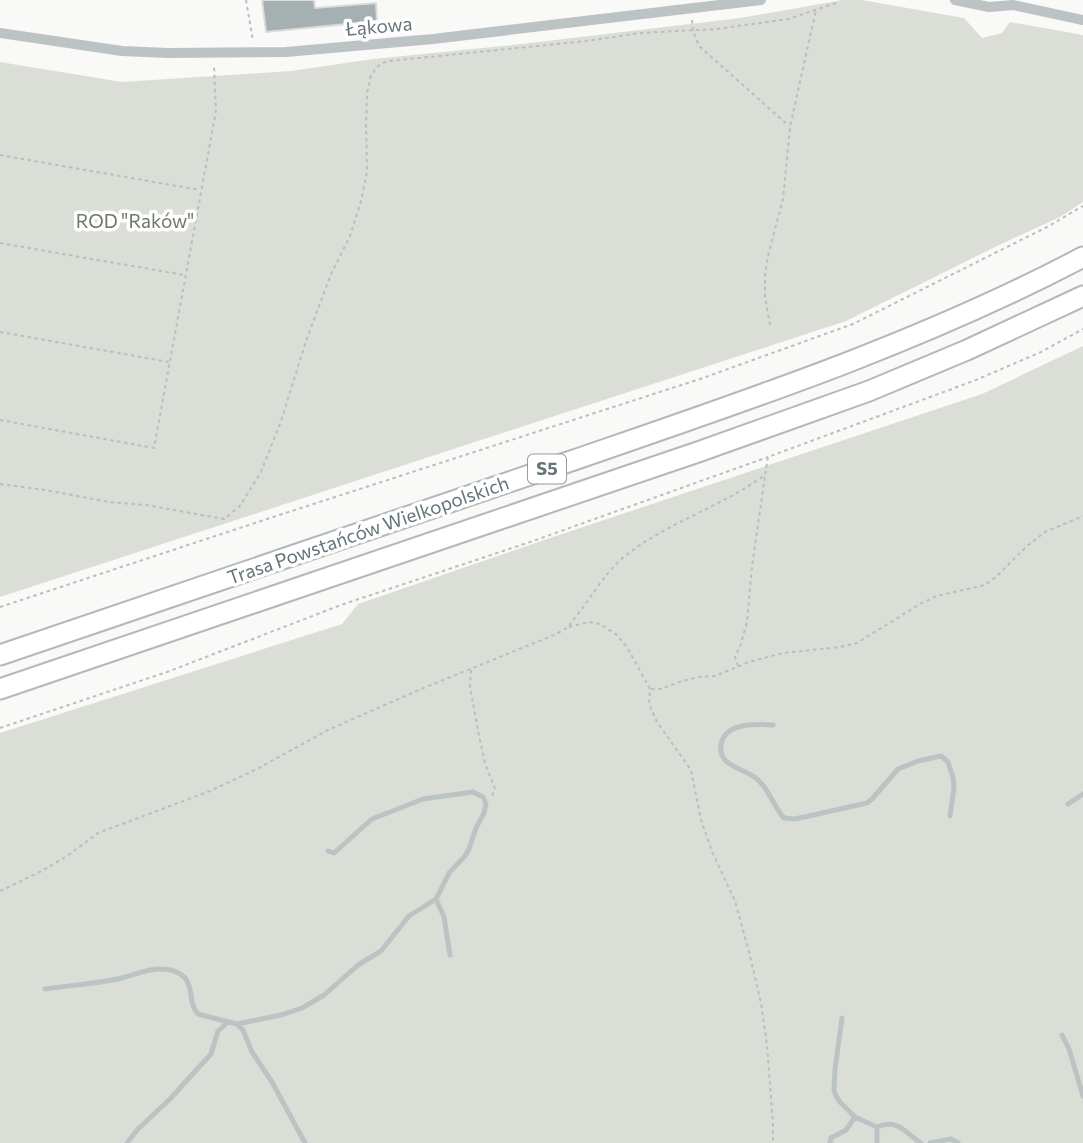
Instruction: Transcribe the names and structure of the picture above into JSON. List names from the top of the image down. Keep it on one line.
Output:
{"streets":{"highway":["S5","Trasa Powstańców Wielkopolskich"],"street":["Łąkowa"]},"parks":["ROD \"Raków\""]}
